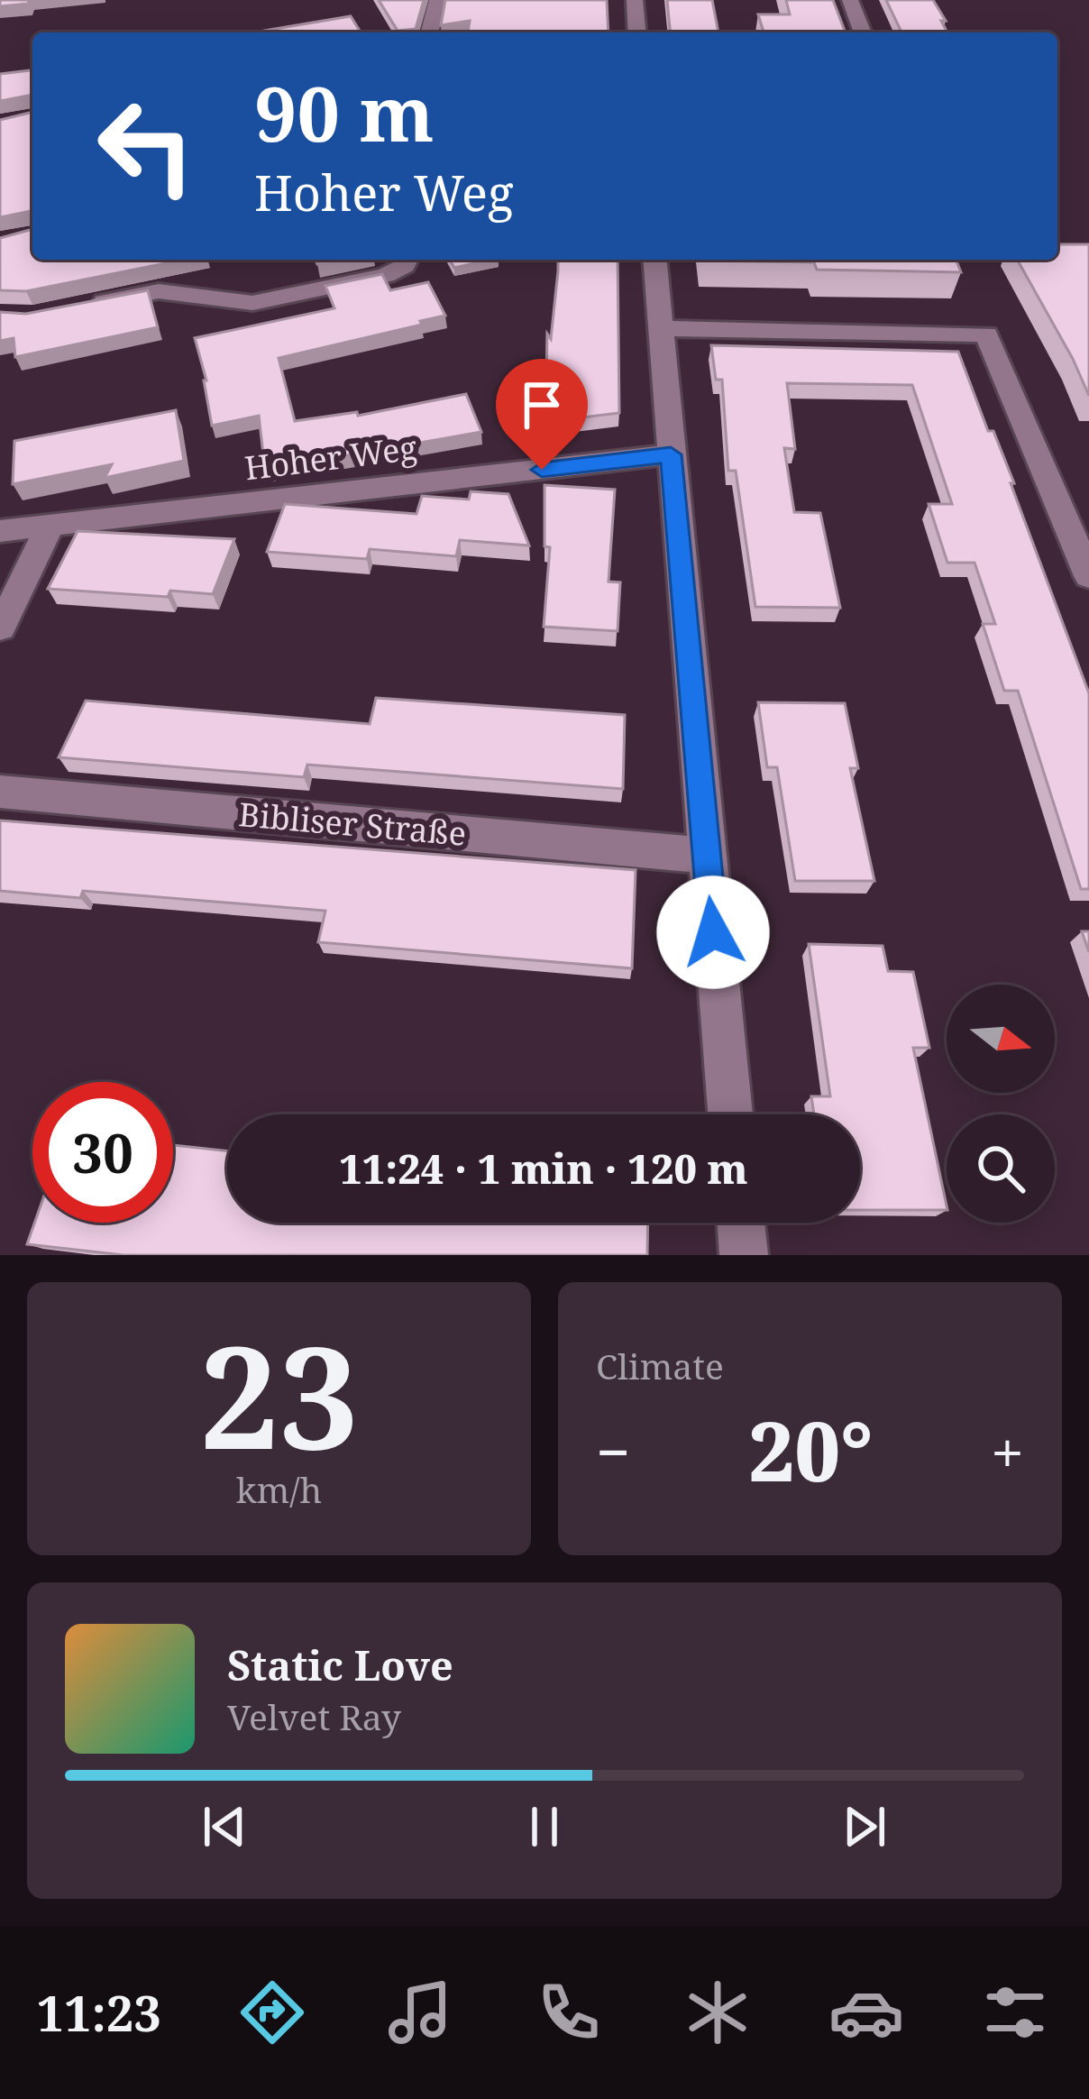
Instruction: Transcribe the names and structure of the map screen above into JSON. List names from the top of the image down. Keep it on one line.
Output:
{"streets":{"street":["Hoher Weg","Bibliser Straße"]},"north":"right","page":{"turn":["90 m","Hoher Weg"],"limit":"30","trip":"11:24 · 1 min · 120 m","tile":[["23","km/h"],"Climate"],"heat":["−","20°","+"],"song":["Static Love","Velvet Ray"],"tabs":"11:23"}}
